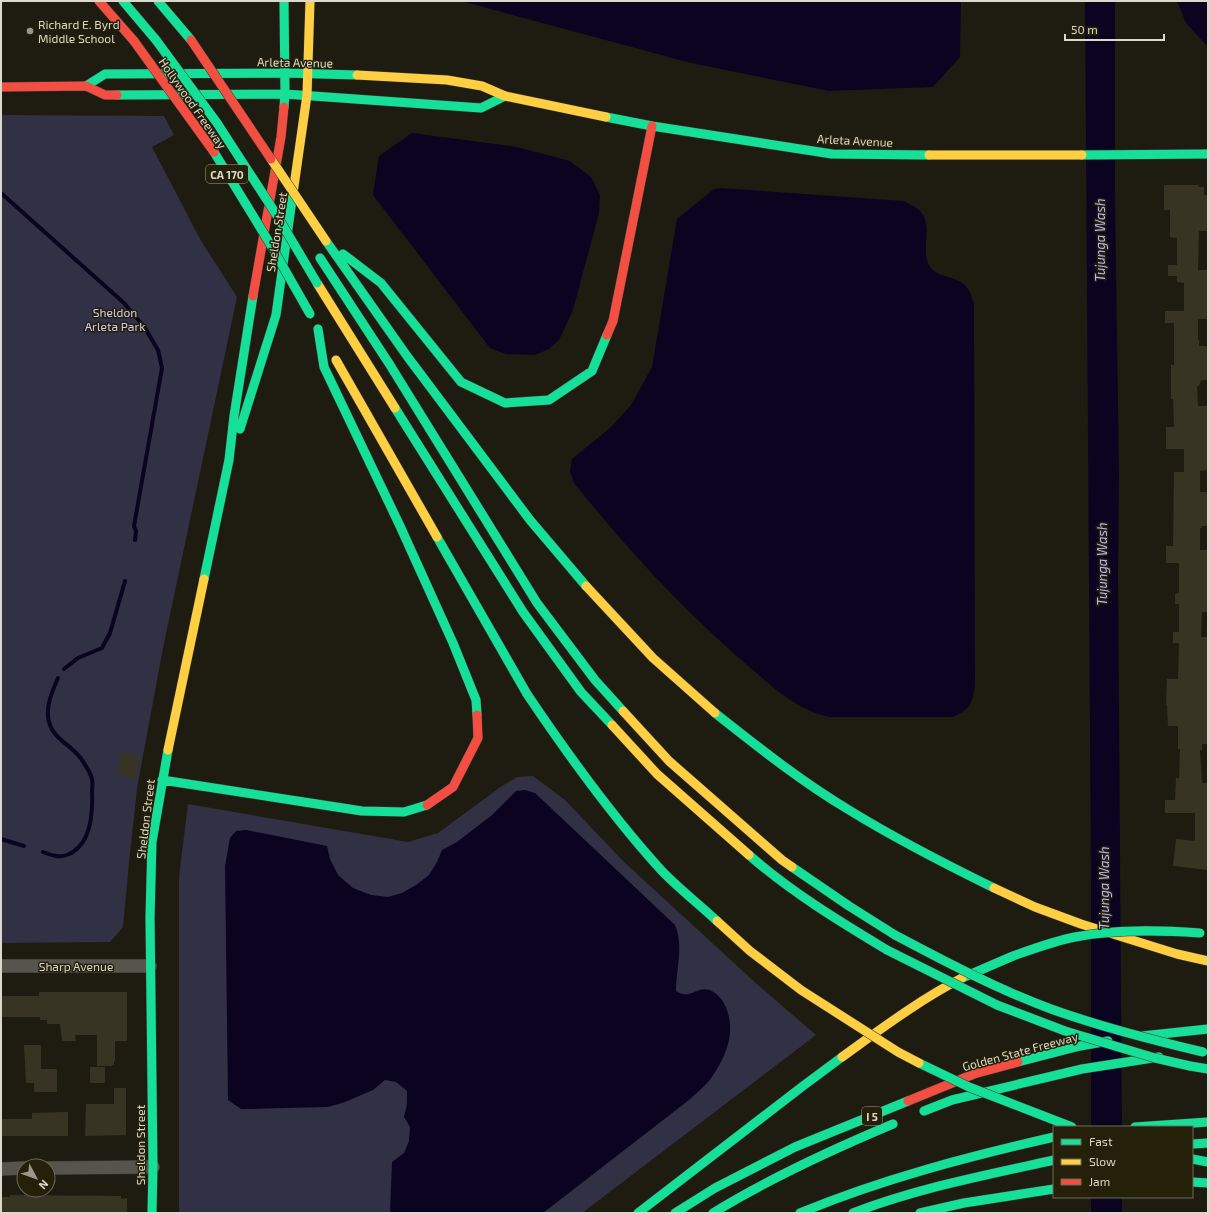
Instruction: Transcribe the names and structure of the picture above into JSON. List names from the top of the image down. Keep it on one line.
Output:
{"streets":{"main road":["Arleta Avenue","Hollywood Freeway","CA 170","Sheldon Street","Golden State Freeway","I 5"],"street":["Sharp Avenue"]},"crossings":[["Arleta Avenue","Sheldon Street"],["Sheldon Street","Sharp Avenue"]],"water":["Tujunga Wash"],"parks":["Sheldon Arleta Park"],"places":["Richard E. Byrd Middle School"],"legend":["Fast","Slow","Jam"],"scale_bar":"50 m","north":"bottom right"}
